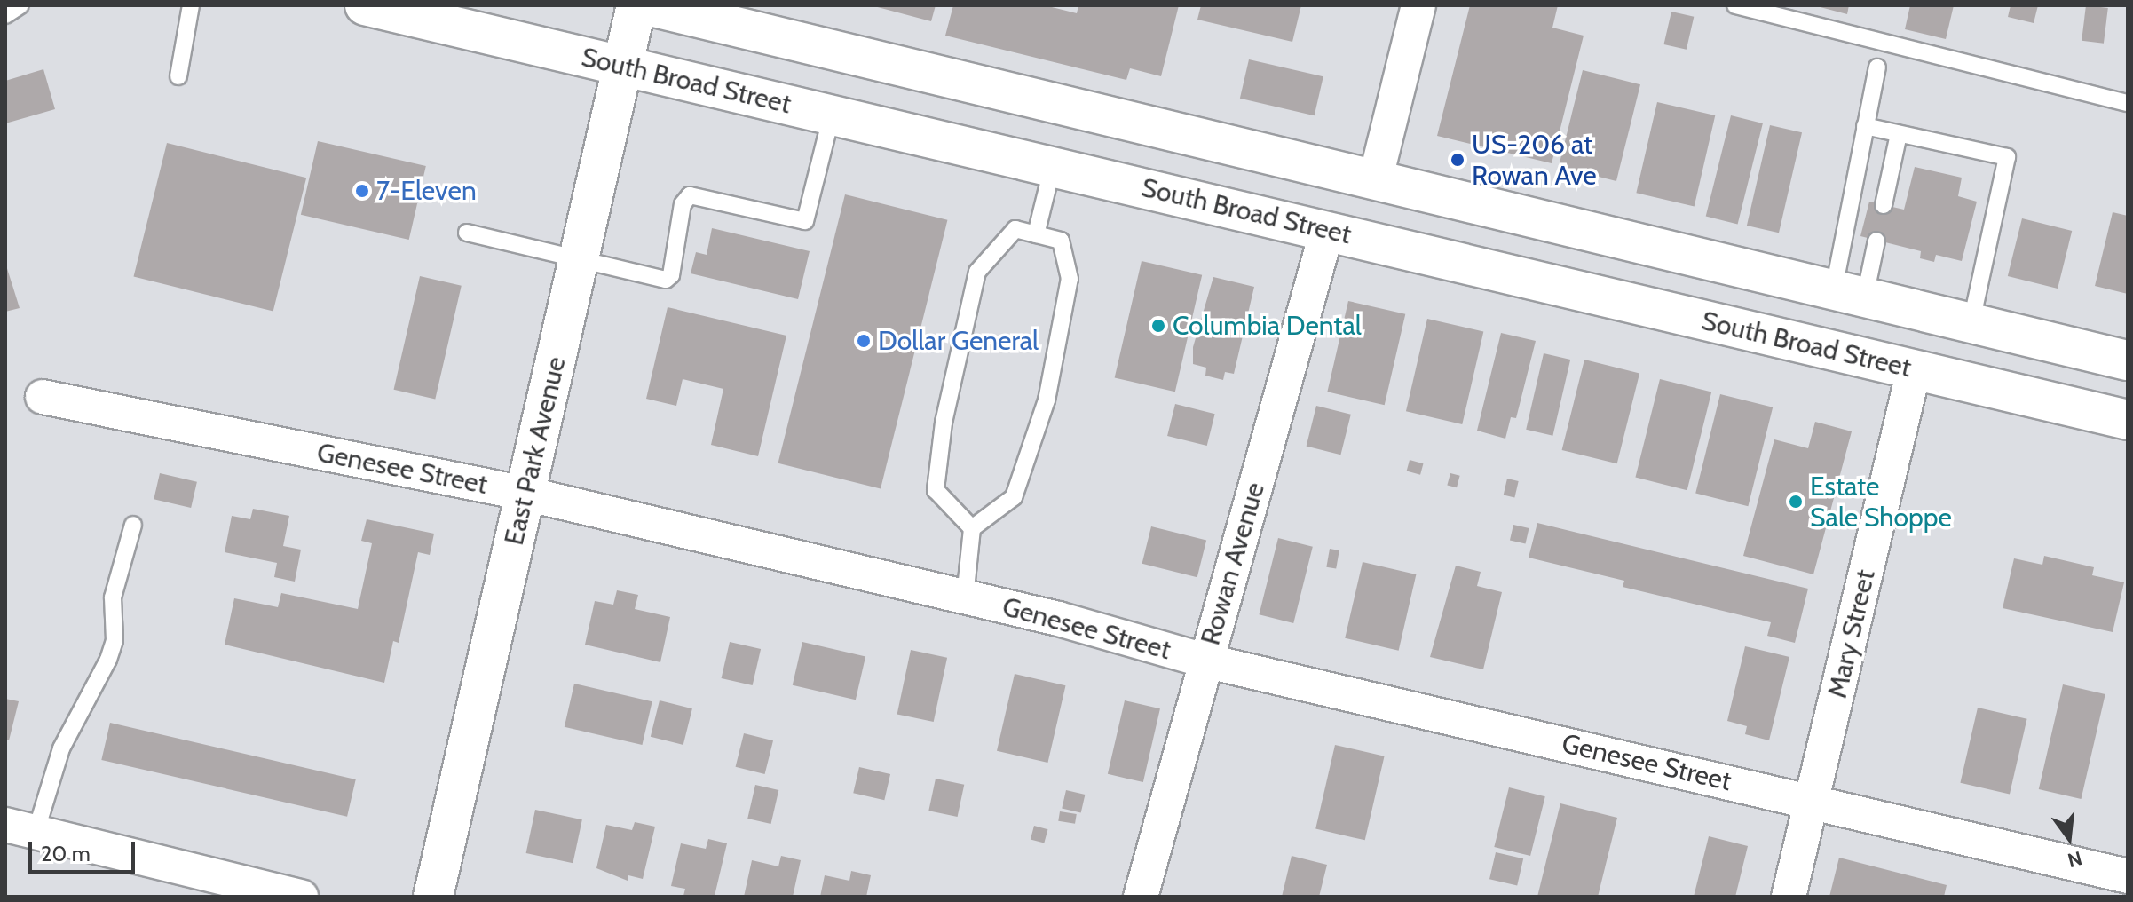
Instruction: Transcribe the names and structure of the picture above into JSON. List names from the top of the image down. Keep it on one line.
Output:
{"streets":{"main road":["South Broad Street","East Park Avenue"],"street":["Genesee Street","Rowan Avenue","Mary Street"]},"crossings":[["South Broad Street","East Park Avenue"],["South Broad Street","Rowan Avenue"],["South Broad Street","Mary Street"],["East Park Avenue","Genesee Street"],["Genesee Street","Rowan Avenue"],["Genesee Street","Mary Street"]],"places":["US-206 at Rowan Ave","7-Eleven","Columbia Dental","Dollar General","Estate Sale Shoppe"],"scale_bar":"20 m","north":"bottom"}
